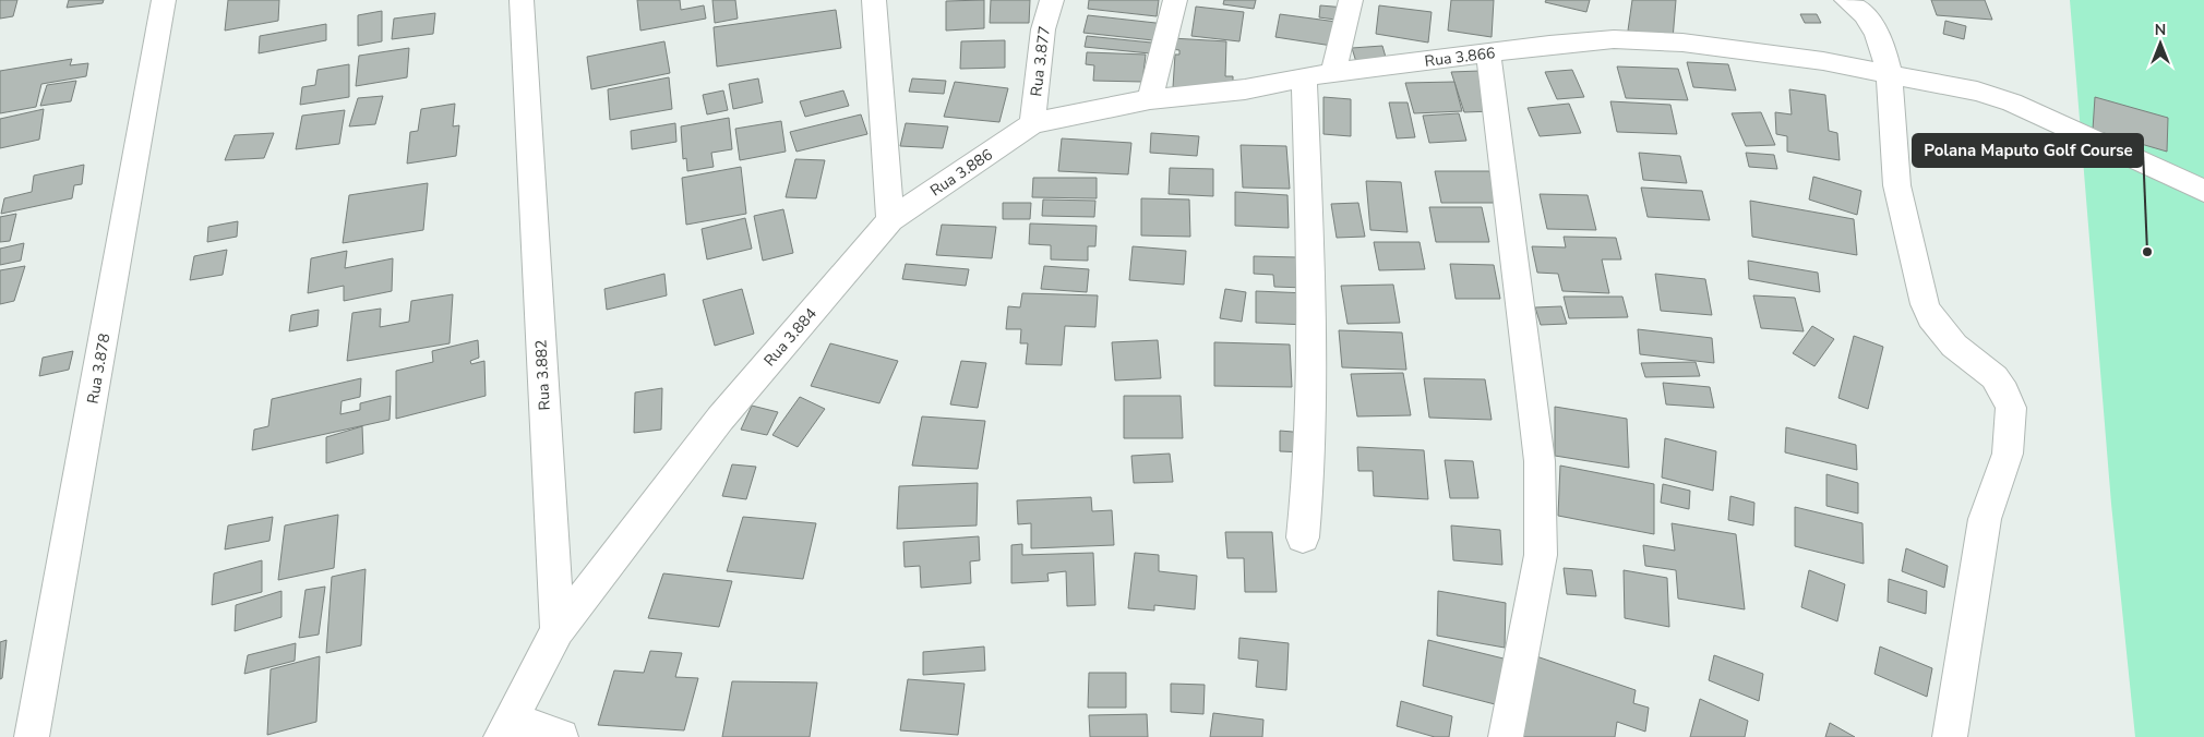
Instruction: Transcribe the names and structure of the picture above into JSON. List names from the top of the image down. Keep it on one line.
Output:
{"streets":{"street":["Rua 3.866","Rua 3.877","Rua 3.886","Rua 3.884","Rua 3.878","Rua 3.882"]},"crossings":[["Rua 3.866","Rua 3.877"],["Rua 3.866","Rua 3.886"],["Rua 3.877","Rua 3.886"],["Rua 3.886","Rua 3.884"],["Rua 3.884","Rua 3.882"]],"places":["Polana Maputo Golf Course"],"north":"top"}
